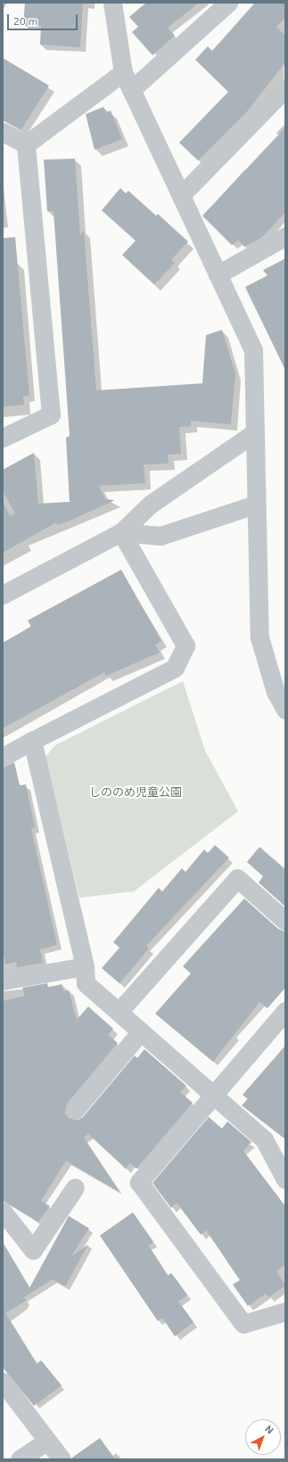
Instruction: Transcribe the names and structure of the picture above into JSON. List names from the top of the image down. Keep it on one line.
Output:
{"parks":["しののめ児童公園"],"scale_bar":"20 m","north":"top right"}
